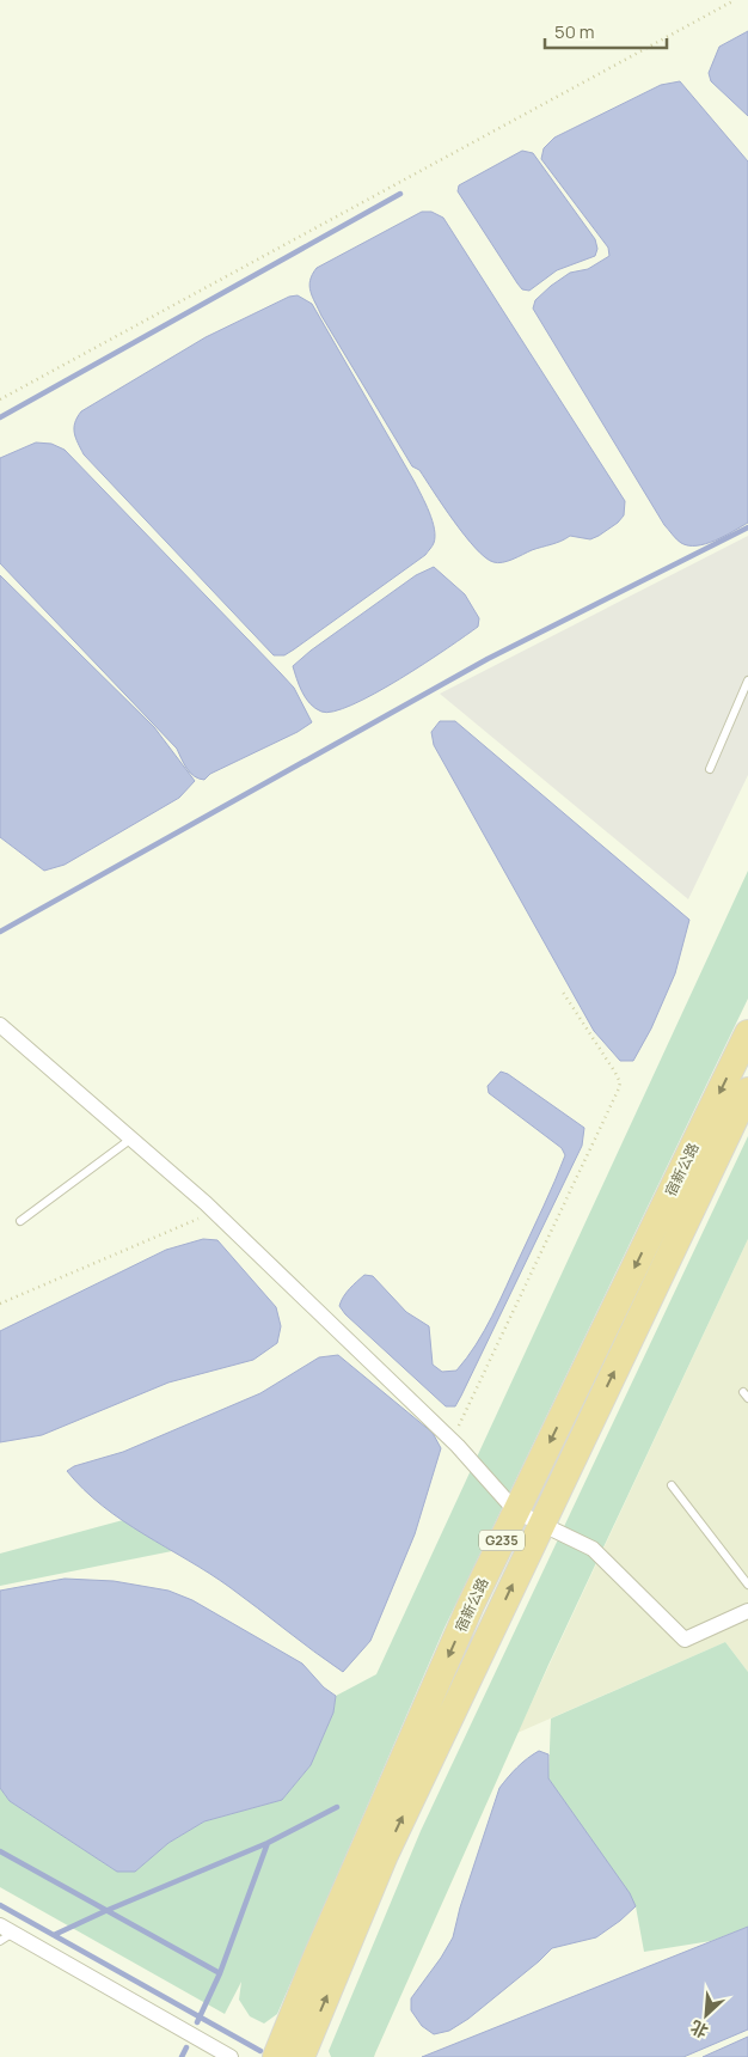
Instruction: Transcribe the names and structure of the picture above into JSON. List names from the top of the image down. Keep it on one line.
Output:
{"streets":{"highway":["宿新公路","G235"]},"scale_bar":"50 m","north":"bottom left"}
